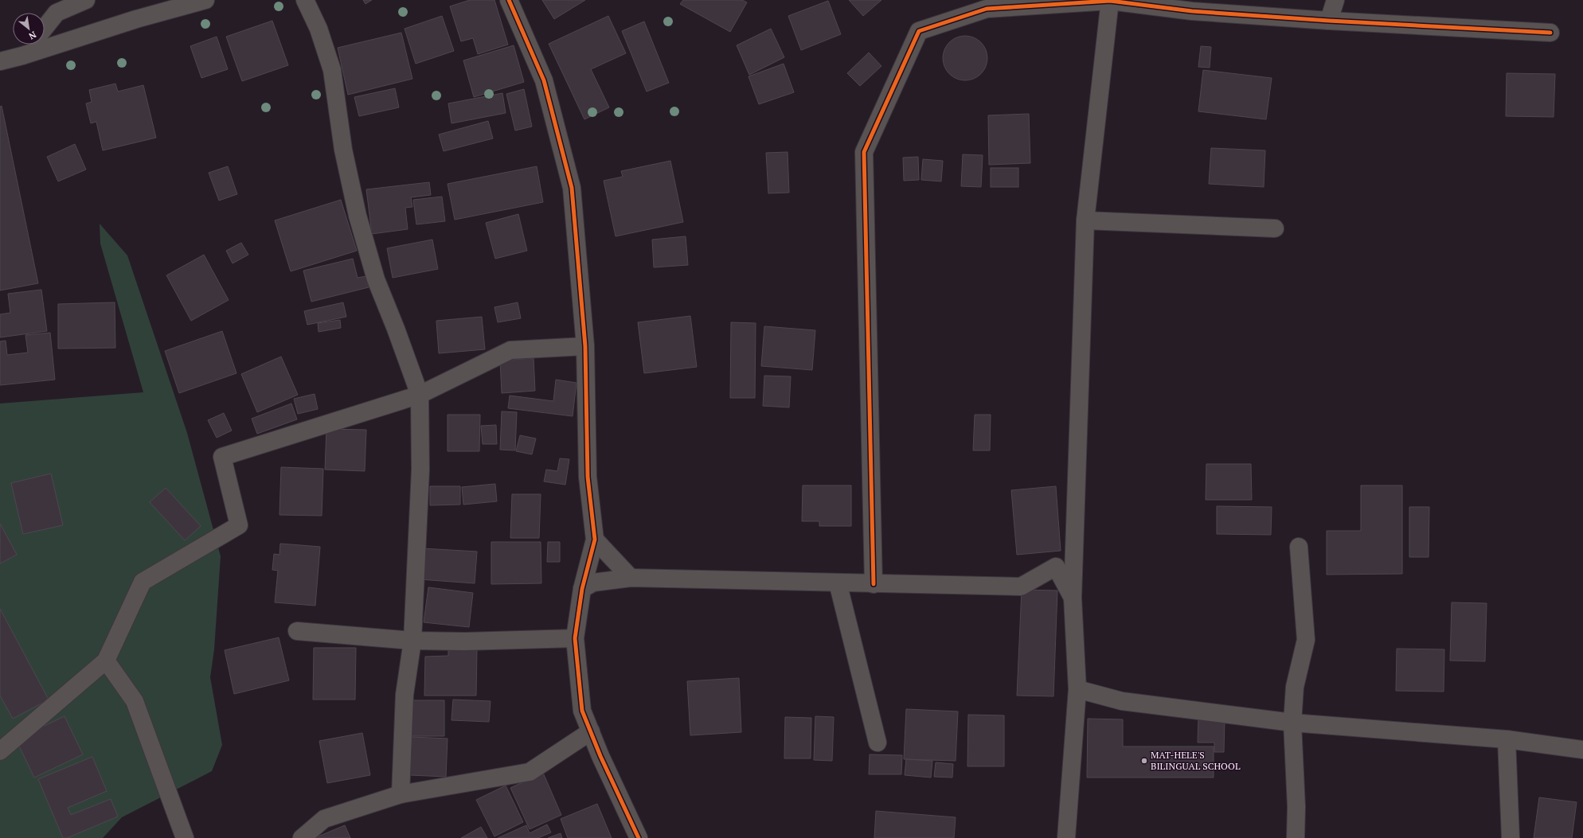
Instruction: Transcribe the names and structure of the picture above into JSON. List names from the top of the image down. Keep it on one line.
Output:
{"places":["MAT-HELE'S BILINGUAL SCHOOL"],"north":"bottom right"}
